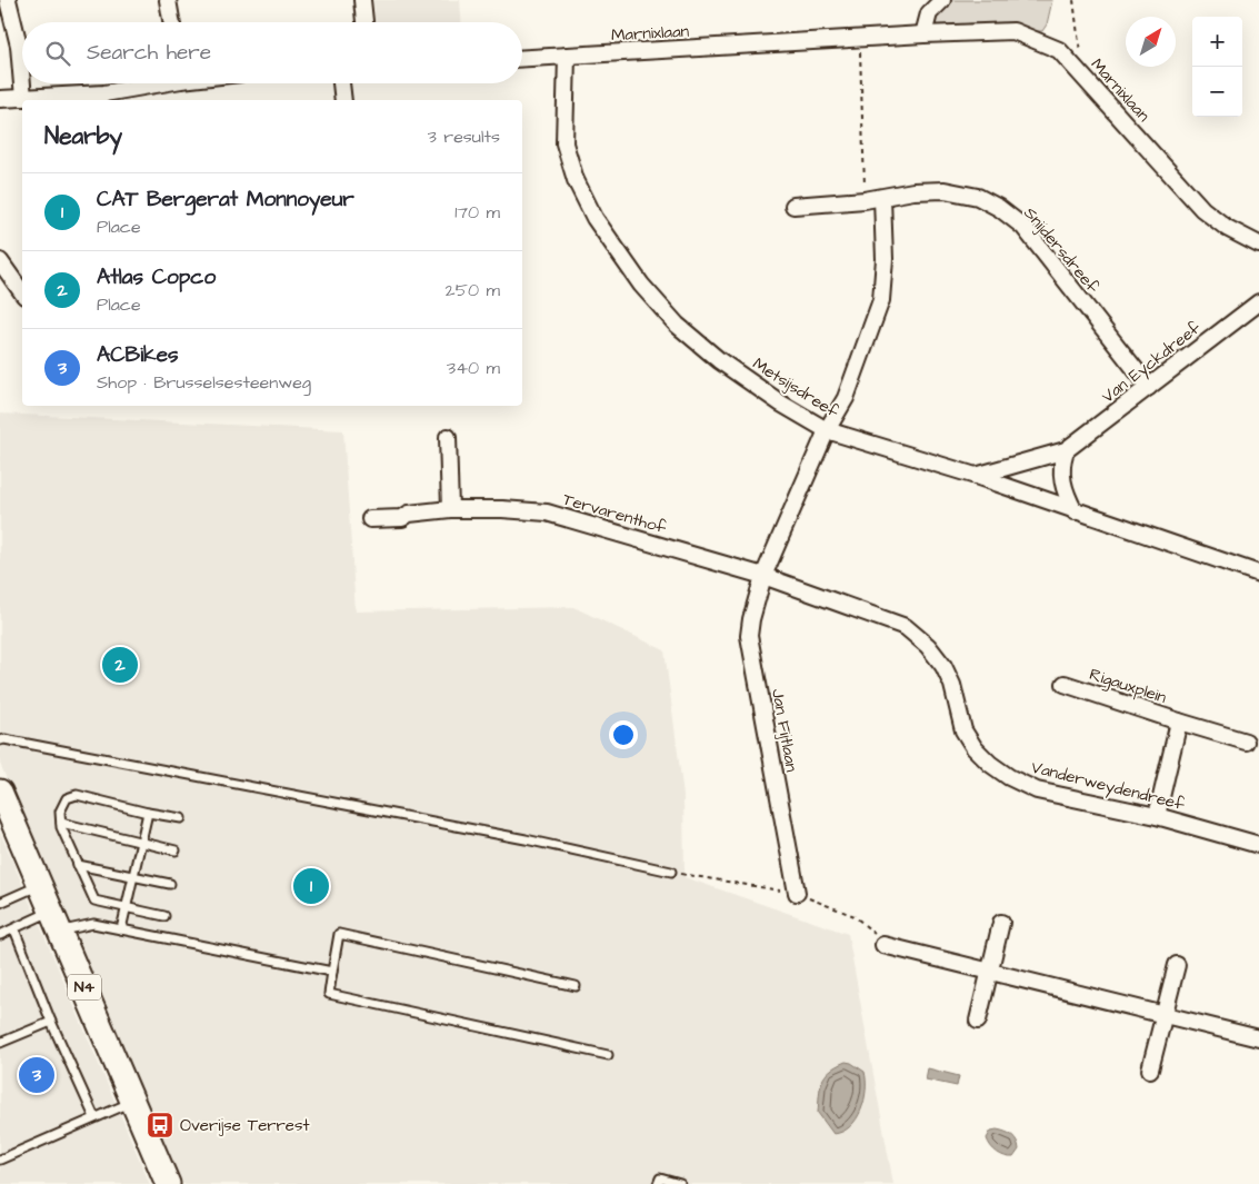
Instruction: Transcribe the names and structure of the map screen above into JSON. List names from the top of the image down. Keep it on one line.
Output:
{"streets":{"main road":["N4"],"street":["Marnixlaan","Snijdersdreef","Van Eyckdreef","Metsijsdreef","Tervarenthof","Rigauxplein","Jan Fijtlaan","Vanderweydendreef"]},"crossings":[["Marnixlaan","Metsijsdreef"],["Snijdersdreef","Van Eyckdreef"],["Van Eyckdreef","Metsijsdreef"],["Tervarenthof","Jan Fijtlaan"],["Tervarenthof","Vanderweydendreef"],["Rigauxplein","Vanderweydendreef"],["Jan Fijtlaan","Vanderweydendreef"]],"places":{"bus stop":["Overijse Terrest"]},"north":"top right","page":{"map_buttons":["+","−"],"search":"Search here","heading":["Nearby","3 results"],"list":[{"mark":"1","name":"CAT Bergerat Monnoyeur","note":"Place","value":"170 m"},{"mark":"2","name":"Atlas Copco","note":"Place","value":"250 m"},{"mark":"3","name":"ACBikes","note":"Shop · Brusselsesteenweg","value":"340 m"}],"pins":["2","1","3"]}}
